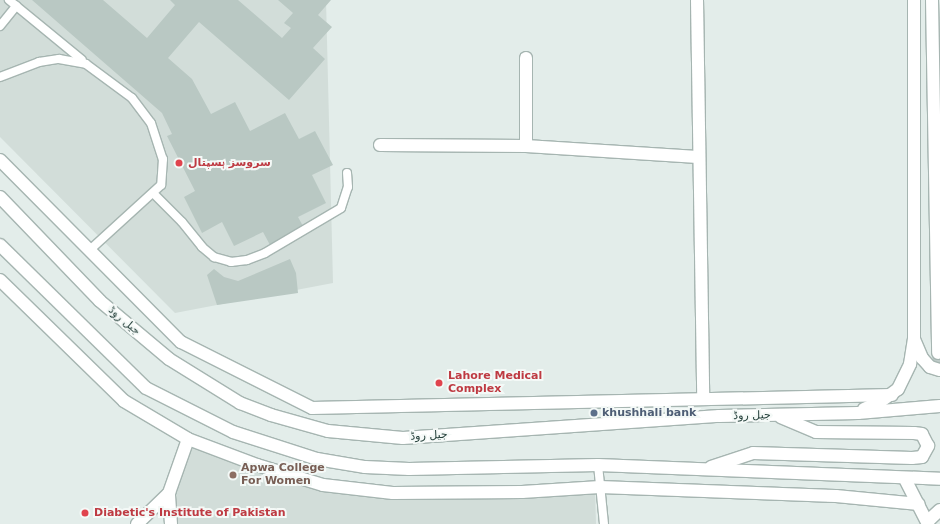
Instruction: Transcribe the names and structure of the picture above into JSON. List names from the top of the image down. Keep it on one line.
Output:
{"streets":{"main road":["جیل روڈ"]},"places":["سروسز ہسپتال","Lahore Medical Complex","khushhali bank","Apwa College For Women","Diabetic's Institute of Pakistan"]}
